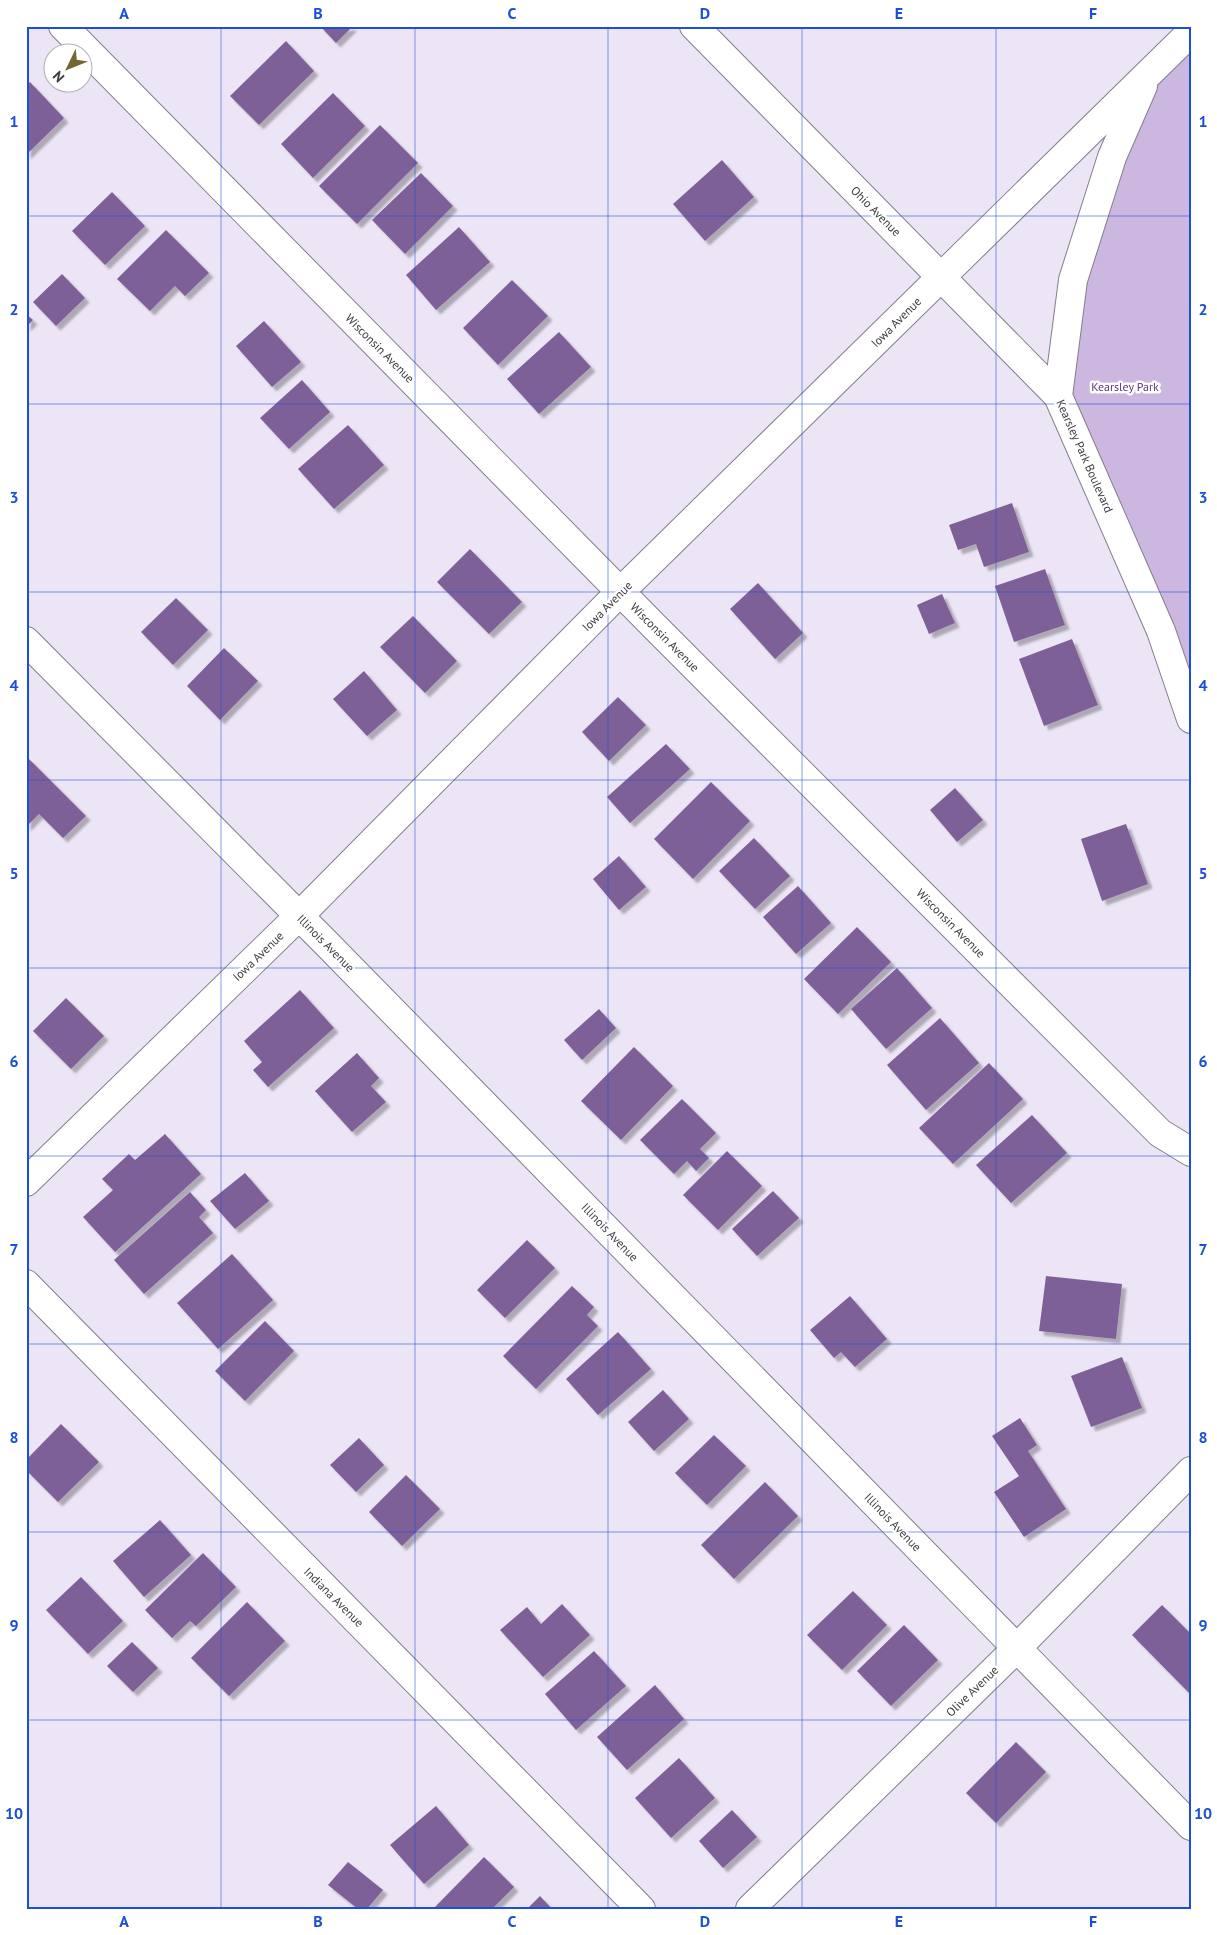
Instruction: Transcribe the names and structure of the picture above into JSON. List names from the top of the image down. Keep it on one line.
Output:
{"streets":{"street":["Ohio Avenue","Iowa Avenue","Wisconsin Avenue","Kearsley Park Boulevard","Illinois Avenue","Indiana Avenue","Olive Avenue"]},"crossings":[["Ohio Avenue","Iowa Avenue"],["Ohio Avenue","Kearsley Park Boulevard"],["Iowa Avenue","Wisconsin Avenue"],["Iowa Avenue","Kearsley Park Boulevard"],["Iowa Avenue","Illinois Avenue"],["Illinois Avenue","Olive Avenue"]],"parks":["Kearsley Park"],"north":"bottom left","grid":{"columns":["A","B","C","D","E","F"],"rows":["1","2","3","4","5","6","7","8","9","10"]}}
